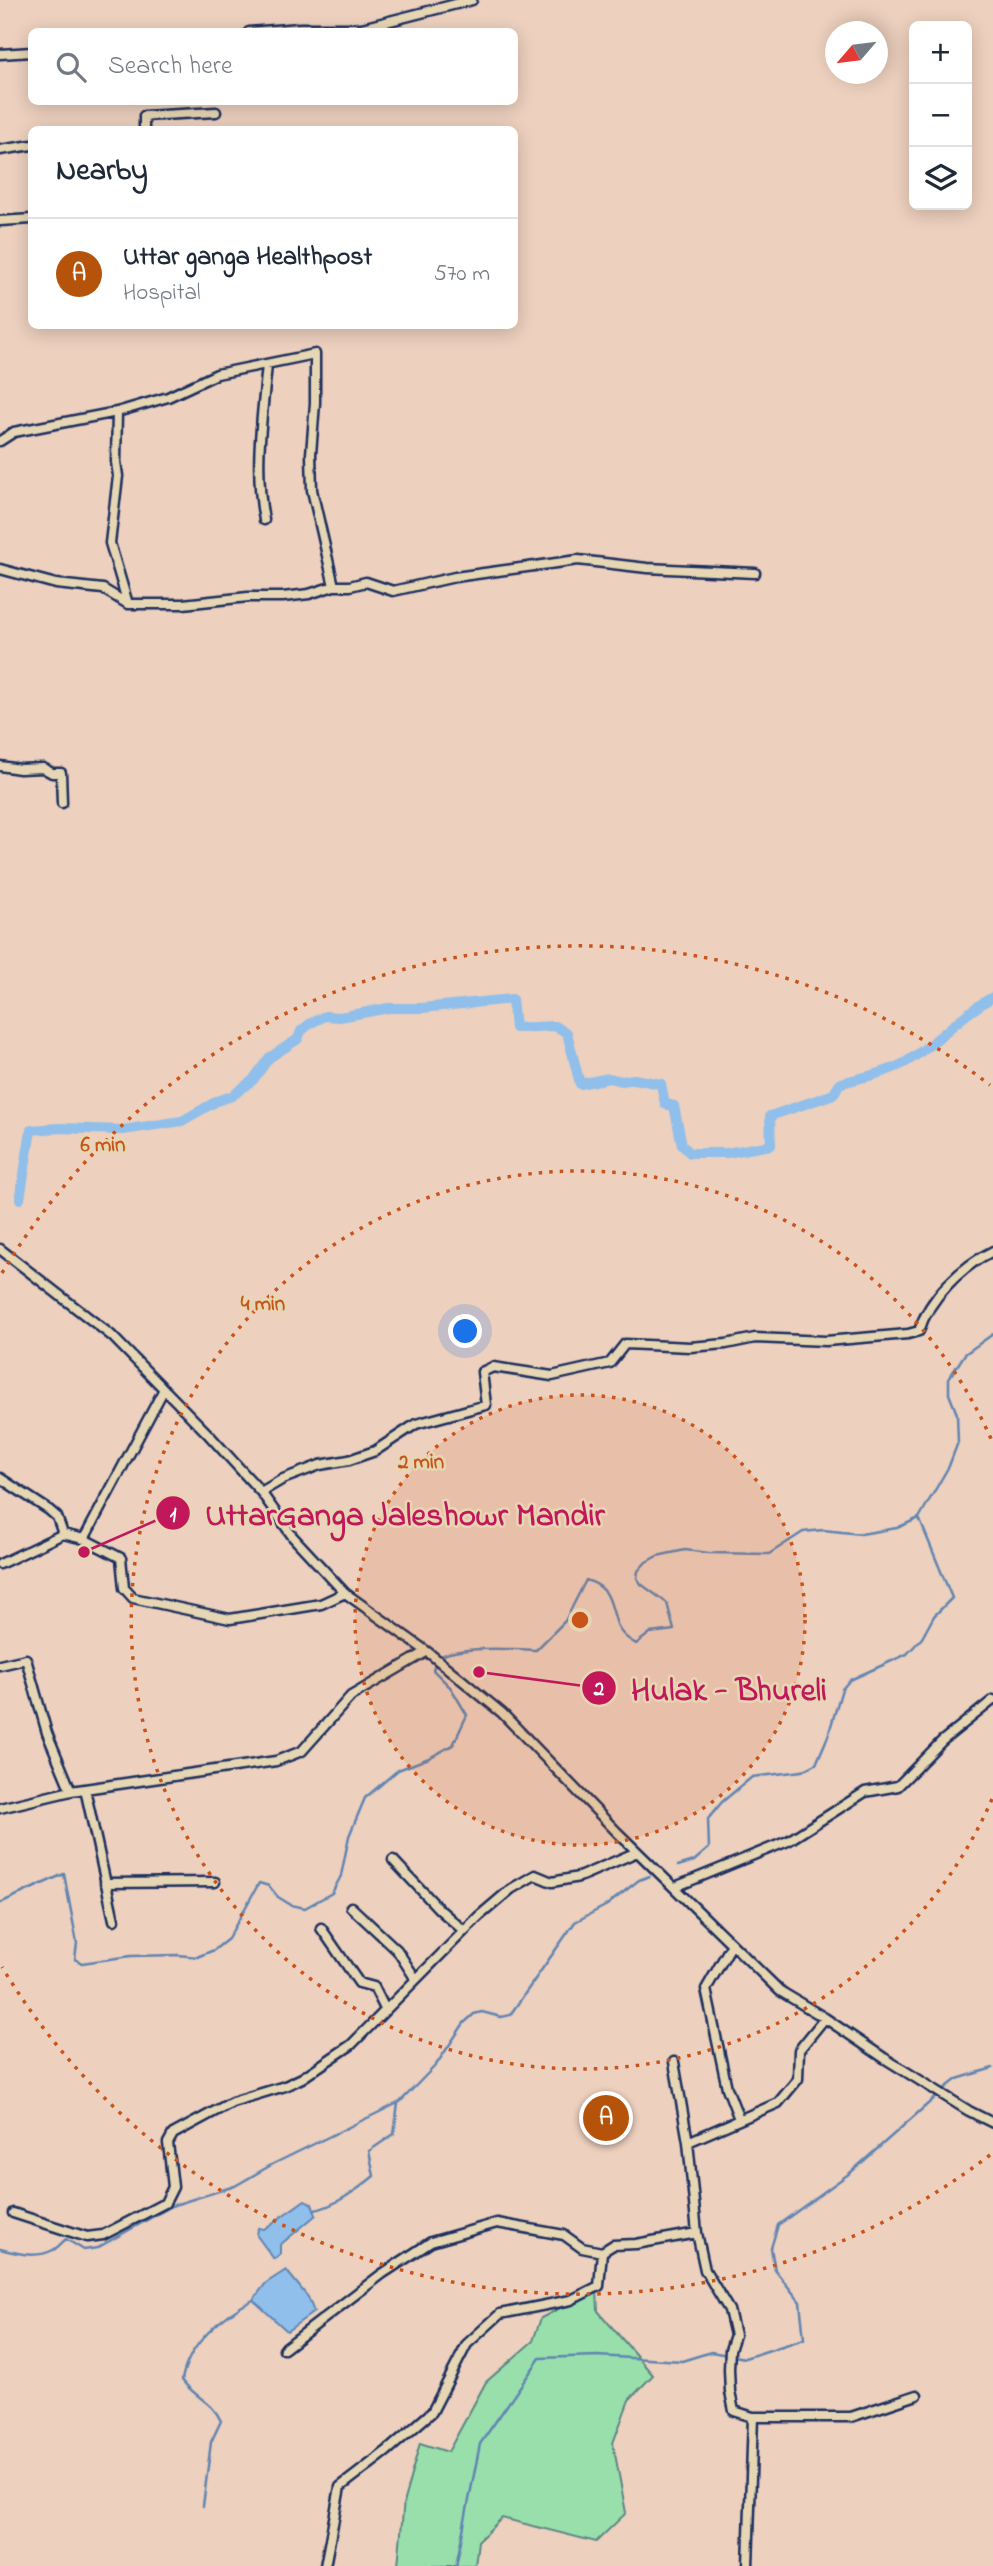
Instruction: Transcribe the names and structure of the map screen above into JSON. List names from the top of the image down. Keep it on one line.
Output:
{"places":["UttarGanga Jaleshowr Mandir","Hulak - Bhureli"],"north":"bottom left","page":{"map_buttons":["+","−"],"search":"Search here","heading":"Nearby","list":[{"mark":"A","name":"Uttar ganga Healthpost","note":"Hospital","value":"570 m"}],"pins":"A"},"rings":["6 min","4 min","2 min"]}
